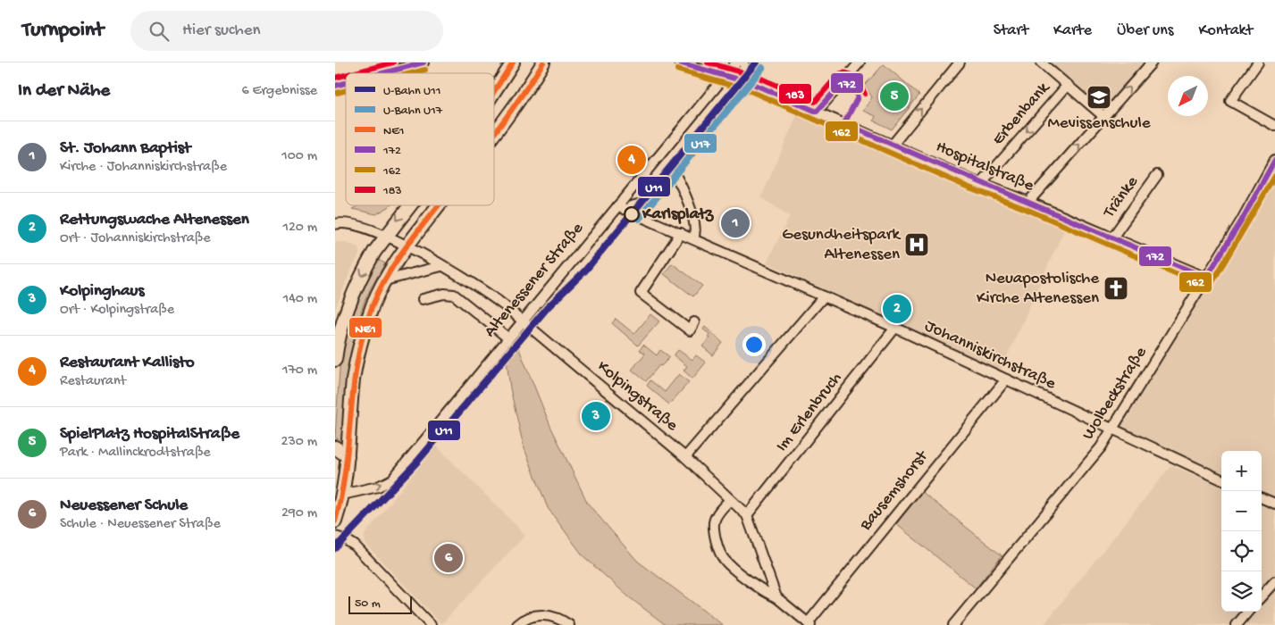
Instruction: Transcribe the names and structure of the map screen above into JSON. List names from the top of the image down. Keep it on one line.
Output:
{"streets":{"street":["Erbenbank","Hospitalstraße","Tränke","Altenessener Straße","Johanniskirchstraße","Wolbeckstraße","Kolpingstraße","Im Erlenbruch","Bausemshorst"]},"crossings":[["Erbenbank","Hospitalstraße"],["Hospitalstraße","Tränke"],["Hospitalstraße","Altenessener Straße"],["Hospitalstraße","Wolbeckstraße"],["Altenessener Straße","Johanniskirchstraße"],["Altenessener Straße","Kolpingstraße"],["Johanniskirchstraße","Wolbeckstraße"],["Johanniskirchstraße","Im Erlenbruch"],["Johanniskirchstraße","Bausemshorst"],["Kolpingstraße","Im Erlenbruch"]],"one_way":["Altenessener Straße"],"places":{"school or university":["Mevissenschule"],"other":["Karlsplatz"],"hospital":["Gesundheitspark Altenessen"],"church":["Neuapostolische Kirche Altenessen"]},"lines":["metro line U11","transit line NE1","transit line 172","transit line 183","metro line U17","transit line 162"],"legend":["U-Bahn U11","U-Bahn U17","NE1","172","162","183"],"scale_bar":"50 m","north":"bottom left","page":{"header":"Turnpoint","search":"Hier suchen","nav":["Start","Karte","Über uns","Kontakt"],"heading":["In der Nähe","6 Ergebnisse"],"pins":["5","4","1","2","3","6"],"list":[{"mark":"1","name":"St. Johann Baptist","note":"Kirche · Johanniskirchstraße","value":"100 m"},{"mark":"2","name":"Rettungswache Altenessen","note":"Ort · Johanniskirchstraße","value":"120 m"},{"mark":"3","name":"Kolpinghaus","note":"Ort · Kolpingstraße","value":"140 m"},{"mark":"4","name":"Restaurant Kallisto","note":"Restaurant","value":"170 m"},{"mark":"5","name":"SpielPlatz HospitalStraße","note":"Park · Mallinckrodtstraße","value":"230 m"},{"mark":"6","name":"Neuessener Schule","note":"Schule · Neuessener Straße","value":"290 m"}],"map_buttons":["+","−"],"scale":"50 m"}}
